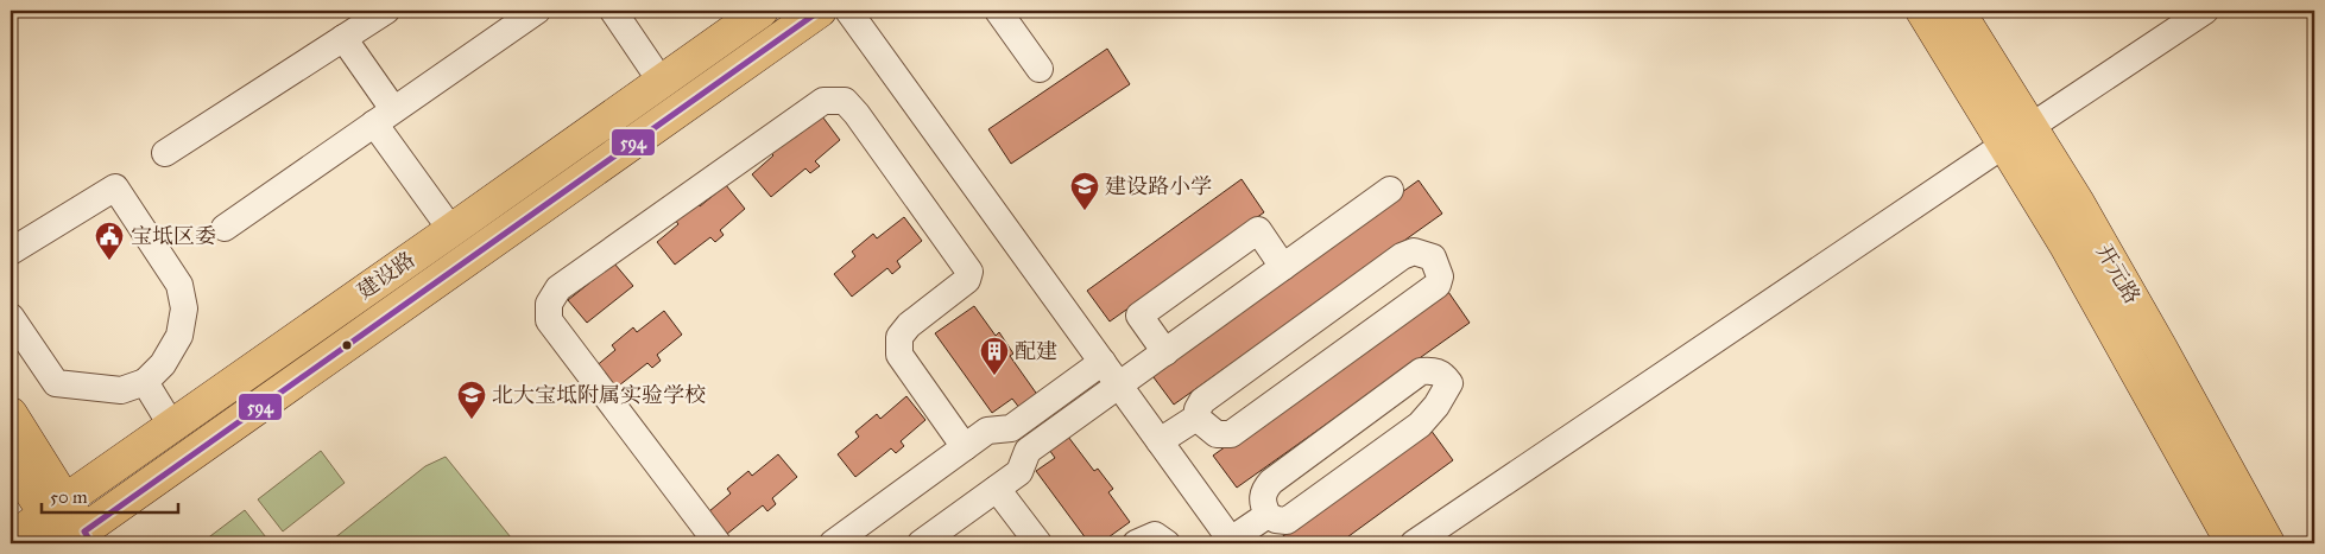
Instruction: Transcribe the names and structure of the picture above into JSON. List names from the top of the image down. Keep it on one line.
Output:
{"streets":{"main road":["开元路","建设路"]},"places":{"school or university":["建设路小学","北大宝坻附属实验学校"],"public building":["宝坻区委"],"building":["配建"]},"lines":["transit line 594"],"scale_bar":"50 m"}
